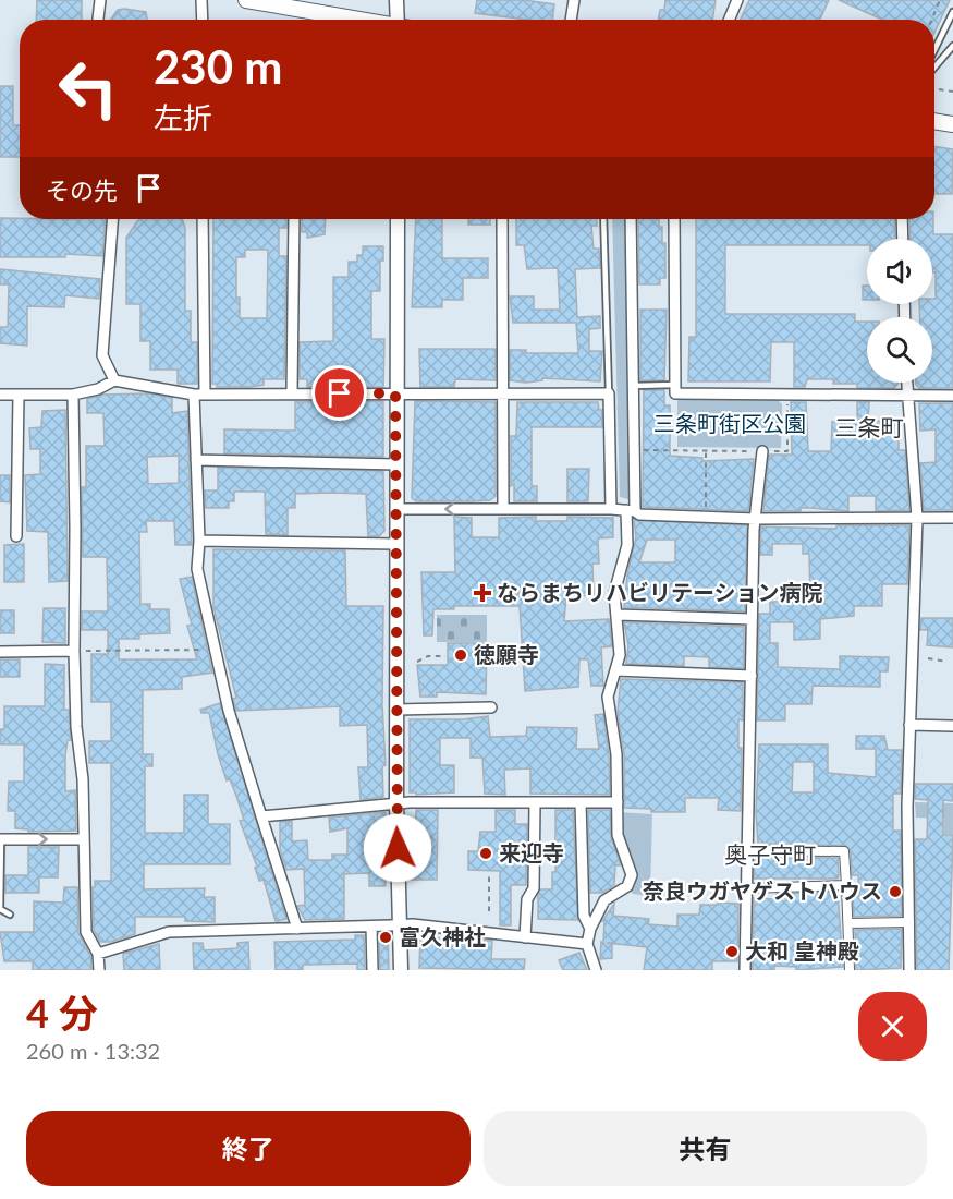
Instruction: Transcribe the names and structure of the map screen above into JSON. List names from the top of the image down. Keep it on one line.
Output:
{"districts":["三条町","奥子守町"],"parks":["三条町街区公園"],"places":{"health":["ならまちリハビリテーション病院"],"other":["徳願寺","来迎寺","奈良ウガヤゲストハウス","富久神社","大和 皇神殿"]},"page":{"turn":["230 m","左折"],"then":"その先","heading":["4 分","260 m · 13:32"],"buttons":["終了","共有"]}}
